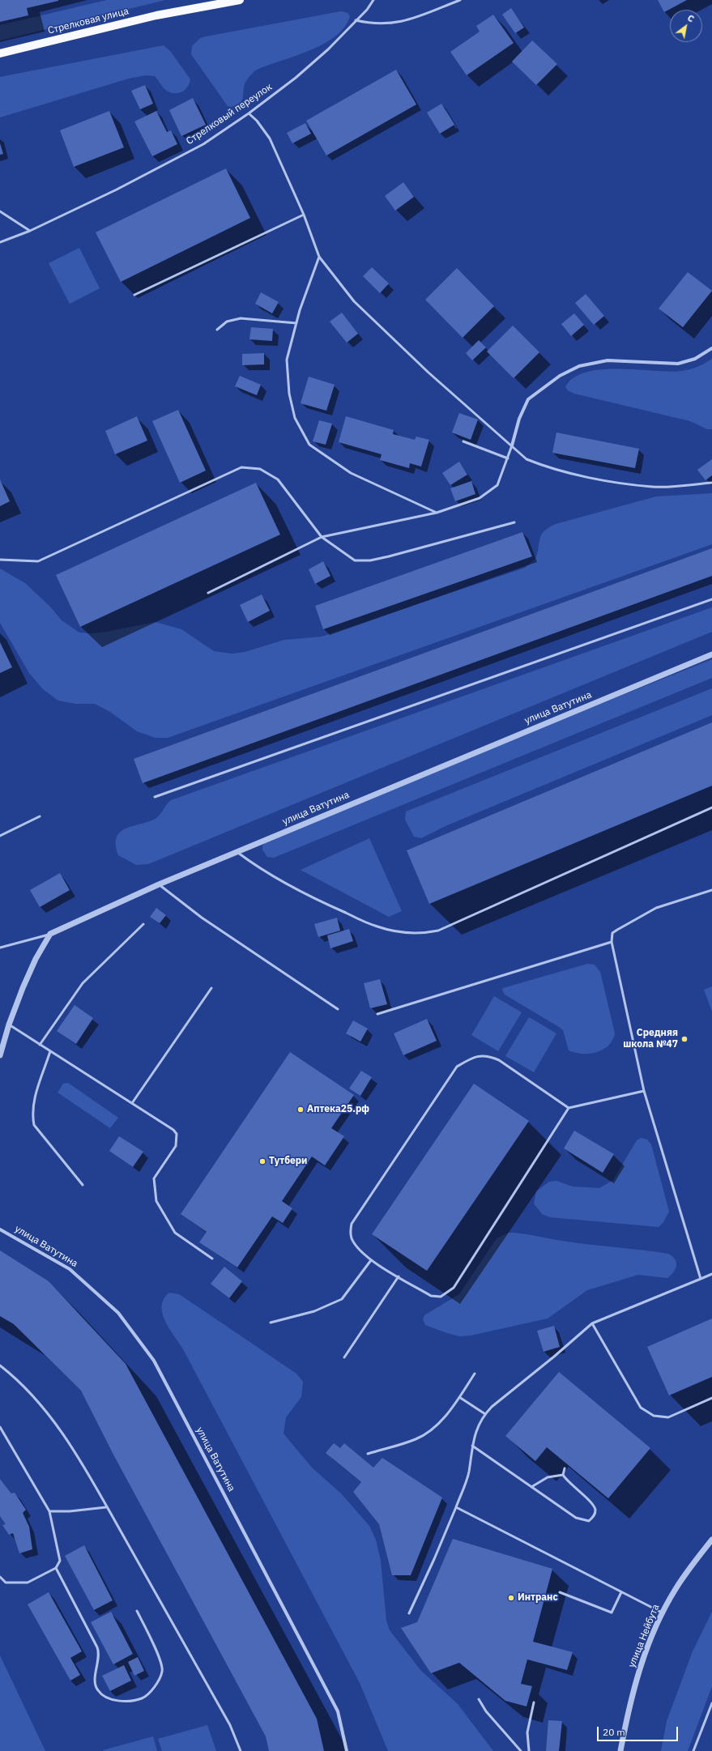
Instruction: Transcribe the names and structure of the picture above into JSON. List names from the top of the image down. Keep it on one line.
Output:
{"streets":{"main road":["Стрелковая улица"],"street":["улица Ватутина","улица Нейбута"],"lane":["Стрелковый переулок"]},"places":["Средняя школа №47","Аптека25.рф","Тутбери","Интранс"],"scale_bar":"20 m","north":"top right"}
